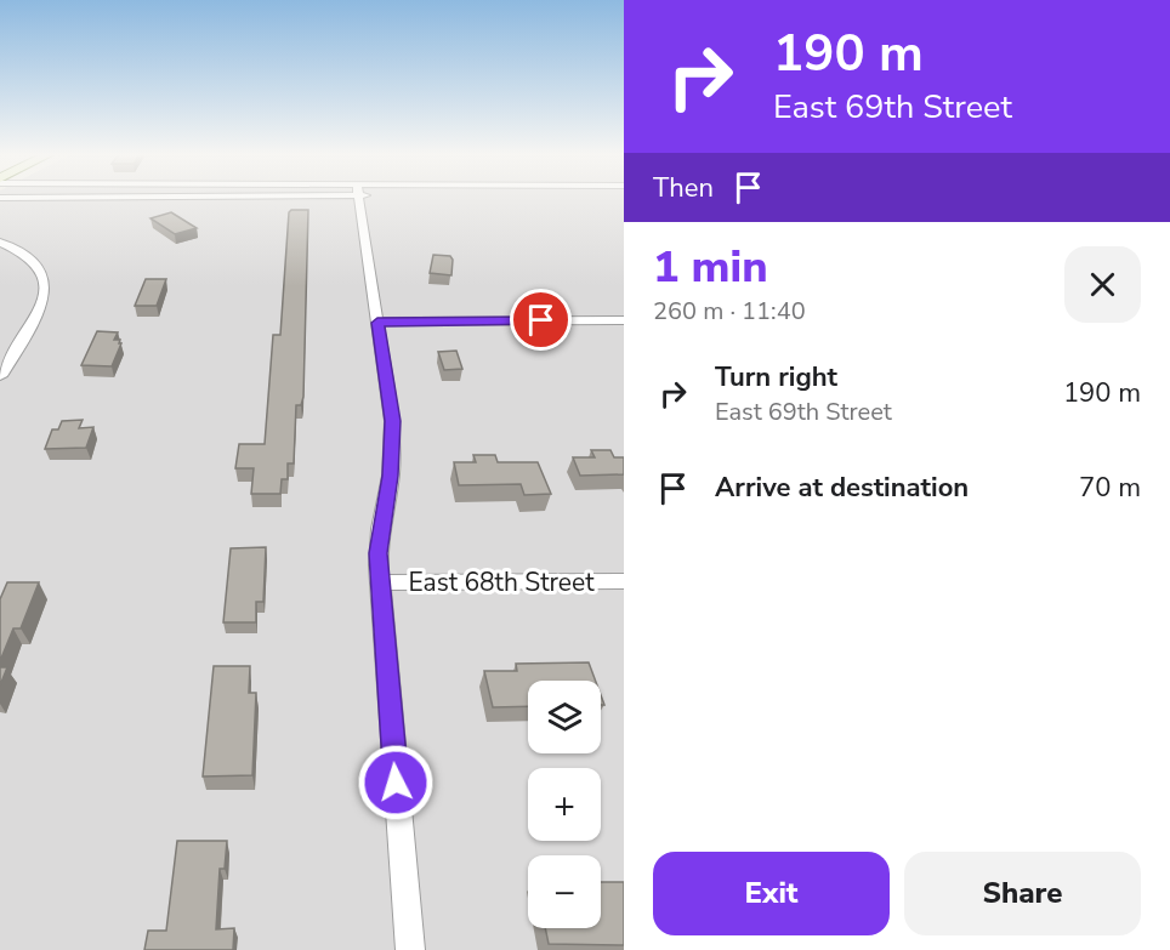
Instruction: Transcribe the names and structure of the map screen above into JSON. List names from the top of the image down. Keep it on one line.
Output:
{"streets":{"street":["East 68th Street"]},"page":{"turn":["190 m","East 69th Street"],"then":"Then","heading":["1 min","260 m · 11:40"],"list":[{"name":"Turn right","note":"East 69th Street","value":"190 m"},{"name":"Arrive at destination","value":"70 m"}],"map_buttons":["+","−"],"buttons":["Exit","Share"]}}
